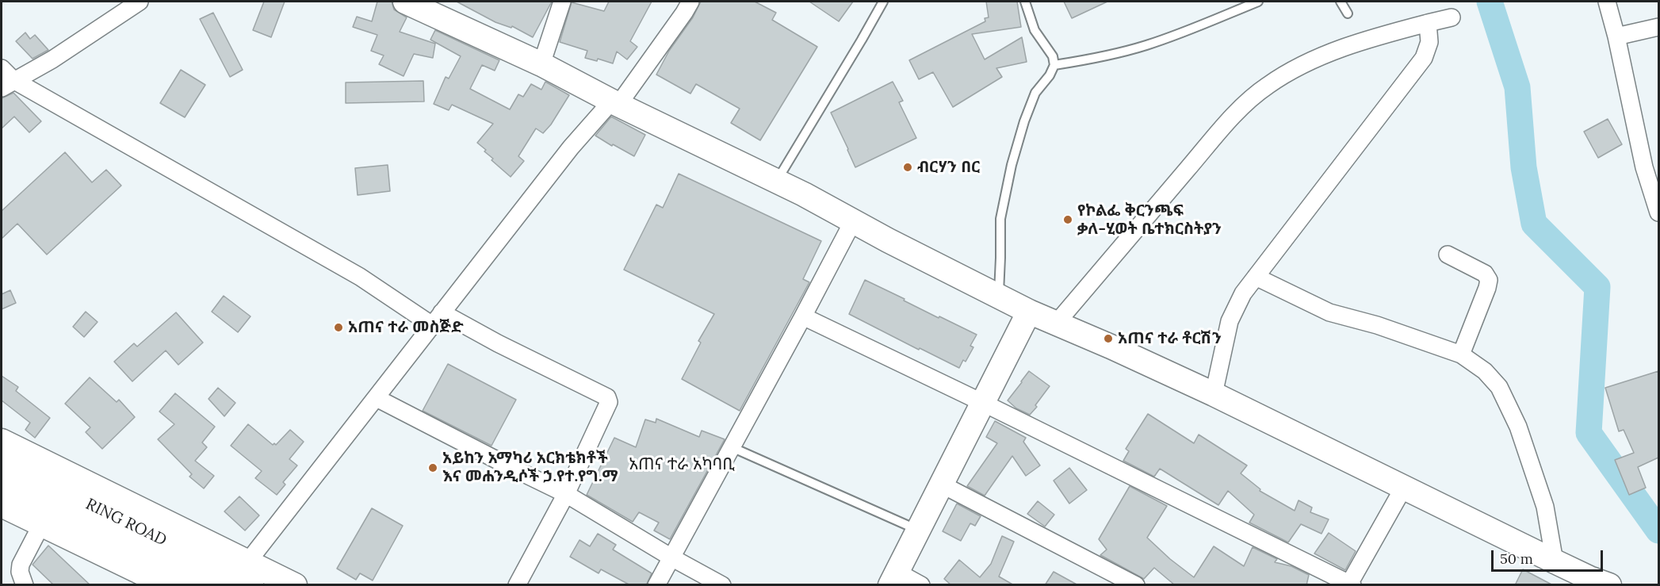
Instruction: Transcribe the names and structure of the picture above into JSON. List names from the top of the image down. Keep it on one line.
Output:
{"streets":{"highway":["RING ROAD"]},"districts":["አጠና ተራ አካባቢ"],"places":["ብርሃን በር","የኮልፌ ቅርንጫፍ ቃለ-ሂወት ቤተክርስትያን","አጠና ተራ መስጅድ","አጠና ተራ ቶርሽን","አይከን አማካሪ አርክቴክቶች እና መሐንዲሶች ኃ.የተ.የግ.ማ"],"scale_bar":"50 m"}
